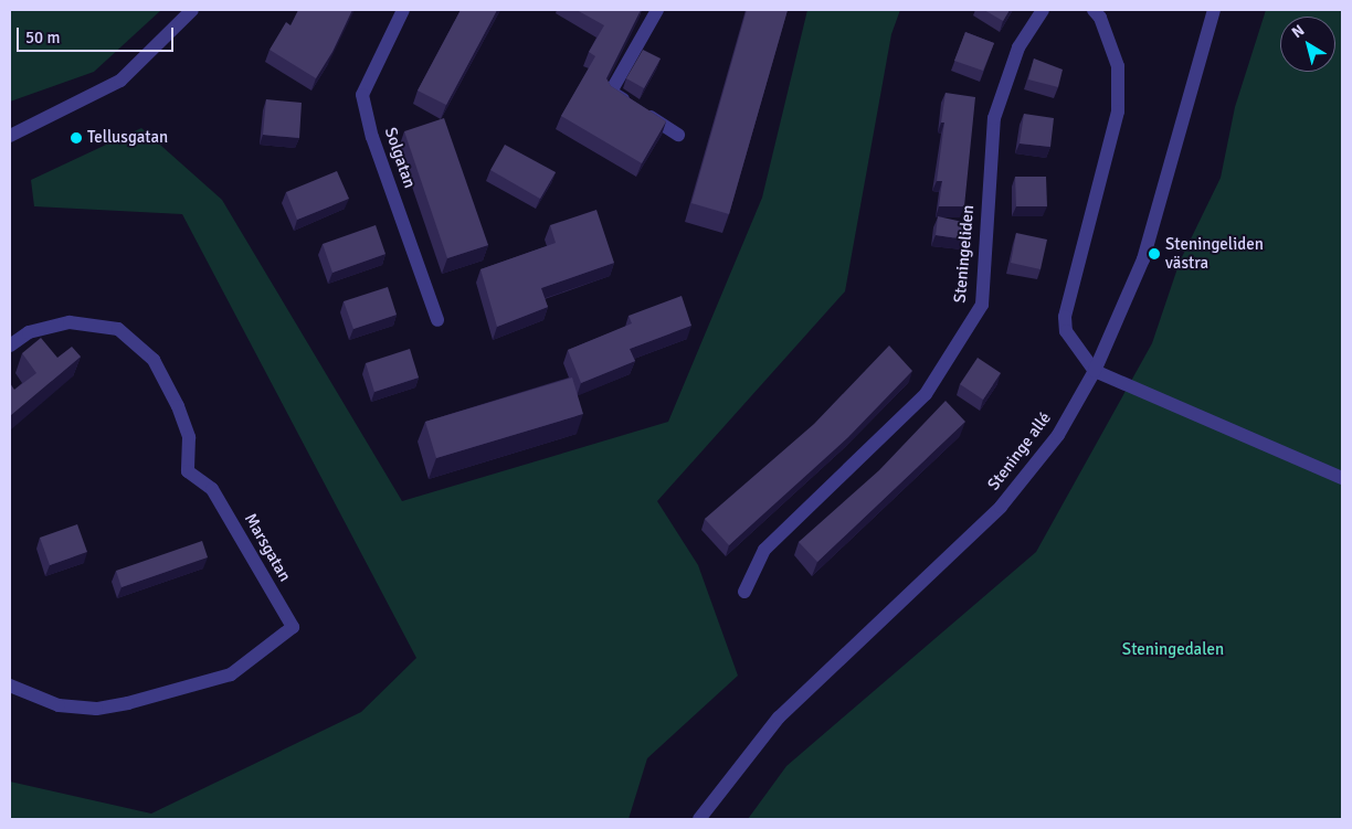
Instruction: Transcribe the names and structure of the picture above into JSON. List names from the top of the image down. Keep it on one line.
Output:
{"streets":{"street":["Solgatan","Steningeliden","Steninge allé","Marsgatan"]},"parks":["Steningedalen"],"places":["Tellusgatan","Steningeliden västra"],"scale_bar":"50 m","north":"top left"}
